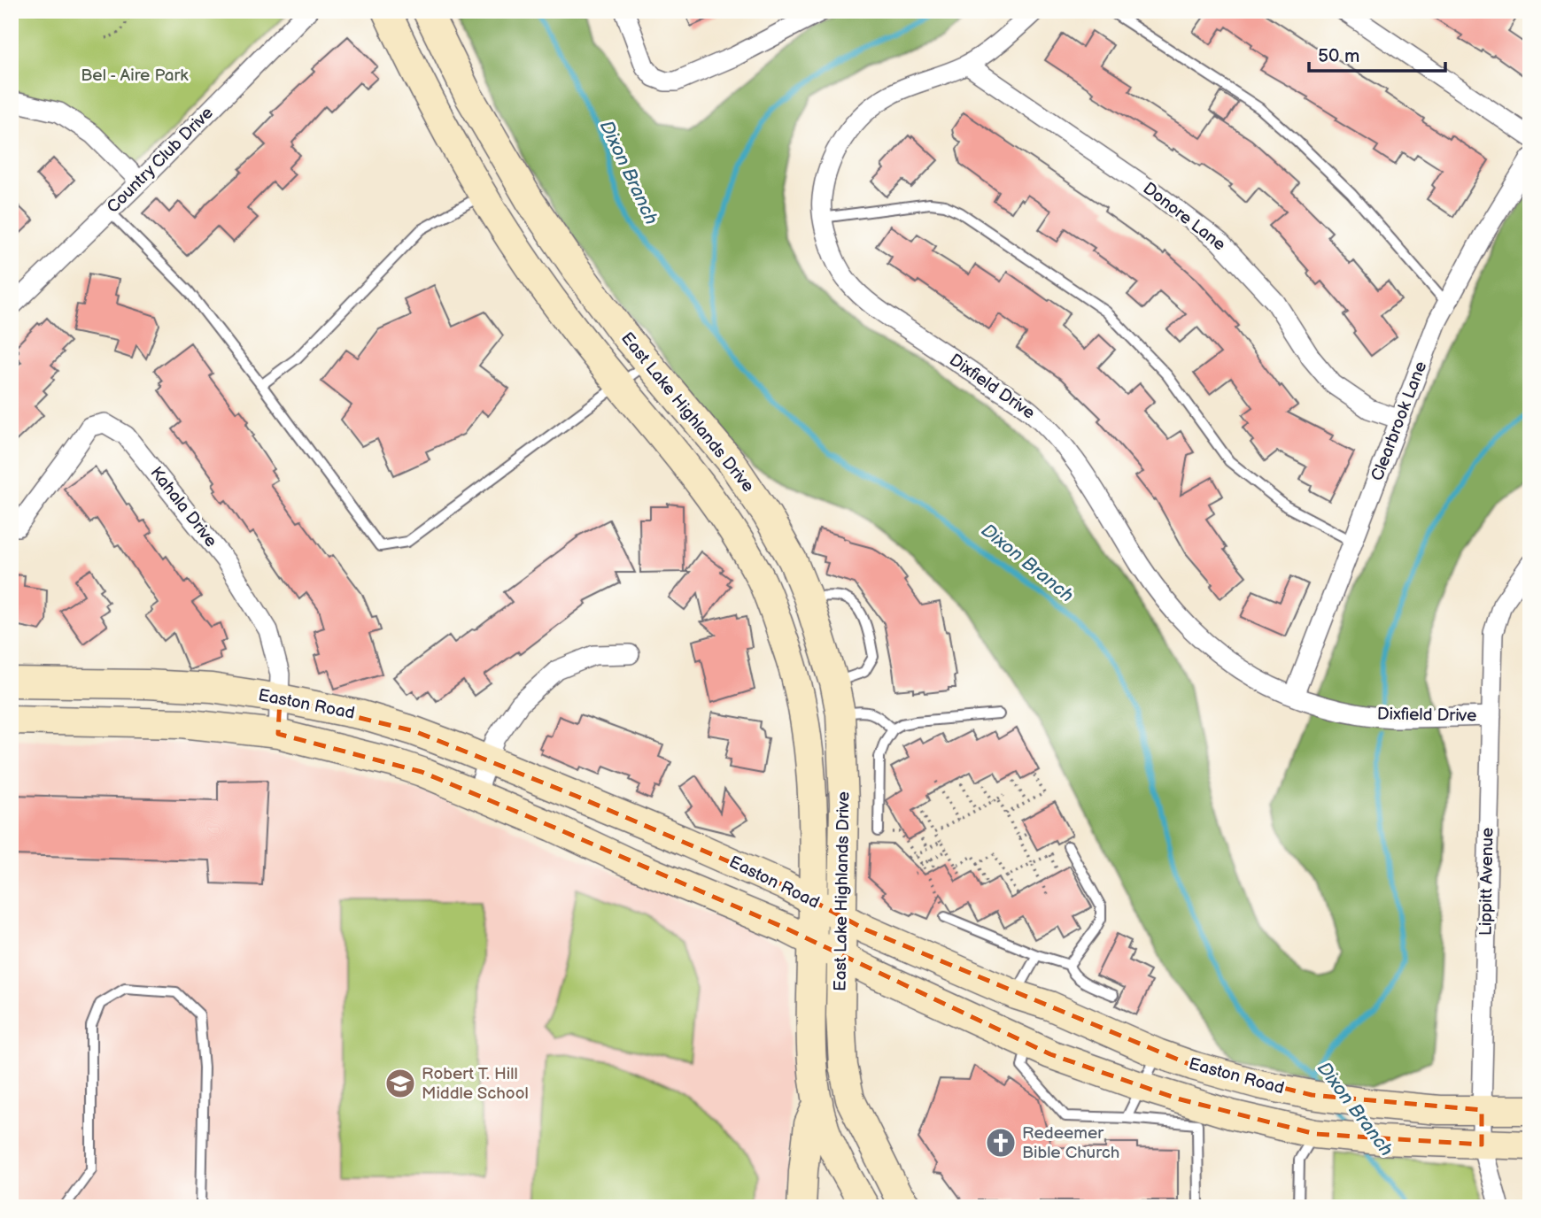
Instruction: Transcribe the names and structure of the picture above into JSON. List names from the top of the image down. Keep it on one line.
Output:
{"streets":{"main road":["East Lake Highlands Drive","Easton Road"],"street":["Country Club Drive","Donore Lane","Dixfield Drive","Clearbrook Lane","Kahala Drive","Lippitt Avenue"]},"crossings":[["Donore Lane","Dixfield Drive"],["Donore Lane","Clearbrook Lane"],["Dixfield Drive","Clearbrook Lane"],["Dixfield Drive","Lippitt Avenue"],["East Lake Highlands Drive","Easton Road"],["Kahala Drive","Easton Road"],["Easton Road","Lippitt Avenue"]],"water":["Dixon Branch"],"parks":["Bel - Aire Park"],"places":{"school or university":["Robert T. Hill Middle School"],"church":["Redeemer Bible Church"]},"scale_bar":"50 m"}
